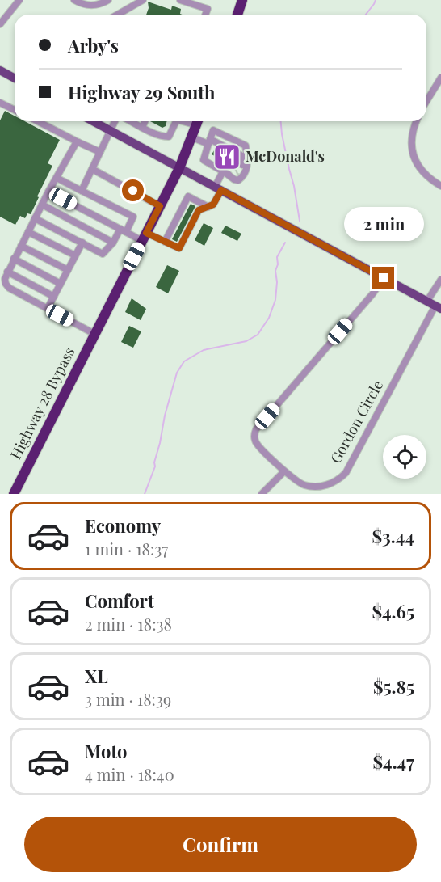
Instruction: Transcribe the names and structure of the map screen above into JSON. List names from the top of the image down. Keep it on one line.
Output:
{"streets":{"highway":["Highway 28 Bypass"],"street":["Gordon Circle"]},"places":{"restaurant":["McDonald's"]},"page":{"banner":["Arby's","Highway 29 South"],"bubble":"2 min","list":[{"name":"Economy","note":"1 min · 18:37","value":"$3.44"},{"name":"Comfort","note":"2 min · 18:38","value":"$4.65"},{"name":"XL","note":"3 min · 18:39","value":"$5.85"},{"name":"Moto","note":"4 min · 18:40","value":"$4.47"}],"buttons":"Confirm"}}
